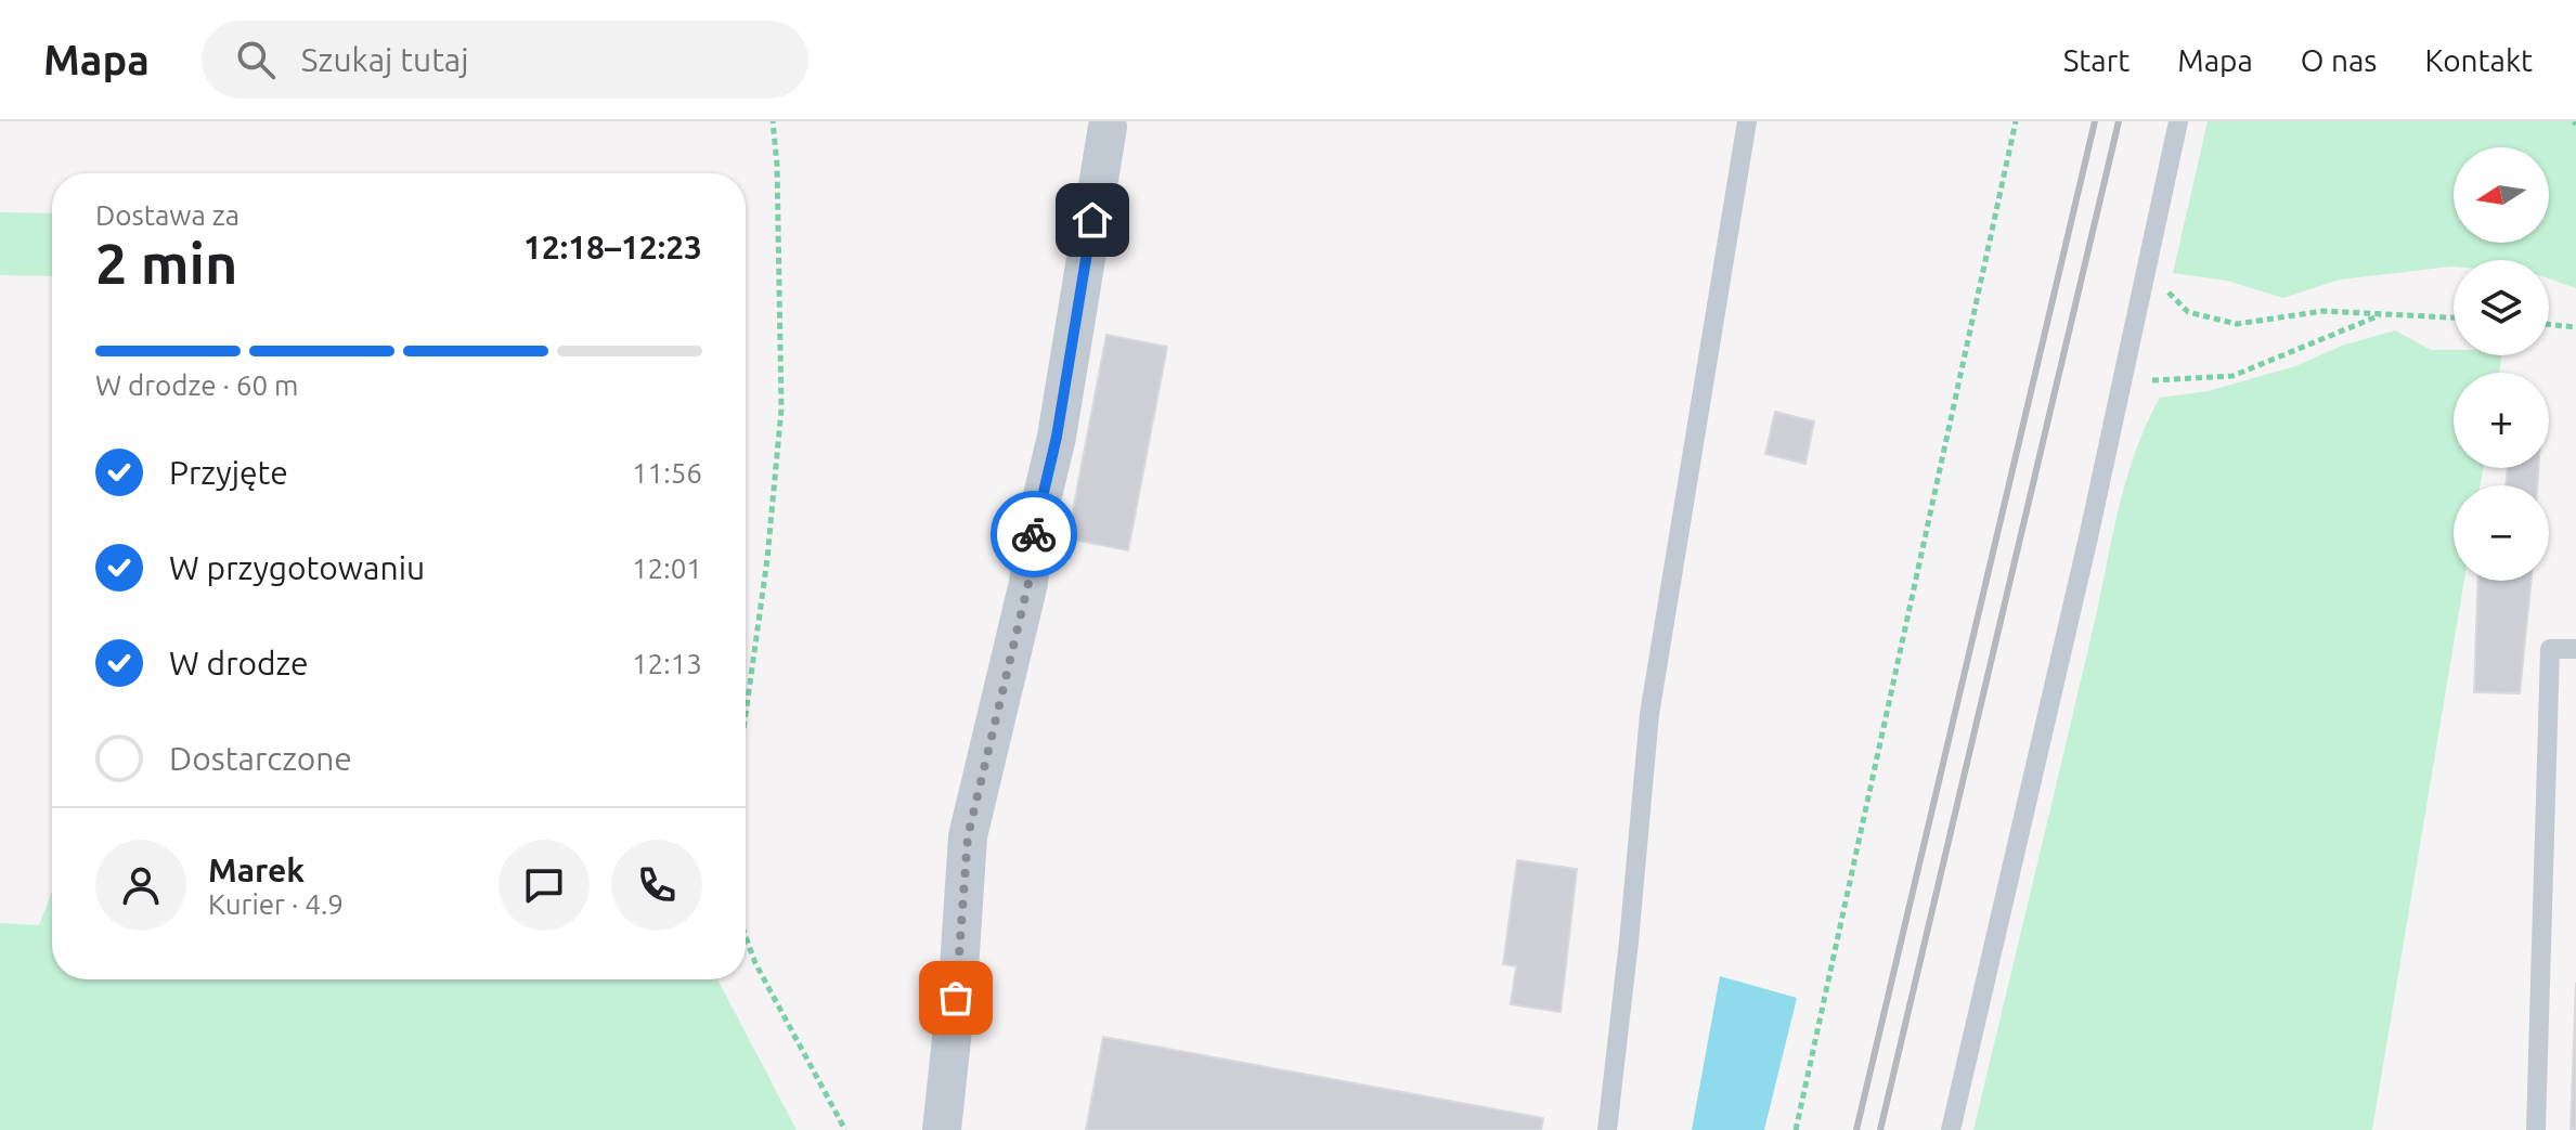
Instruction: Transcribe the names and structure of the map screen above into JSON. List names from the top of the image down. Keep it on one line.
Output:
{"north":"left","page":{"header":"Mapa","search":"Szukaj tutaj","nav":["Start","Mapa","O nas","Kontakt"],"map_buttons":["+","−"],"heading":["2 min","Dostawa za","12:18–12:23"],"panel":["Marek","Kurier · 4.9"],"bar":"W drodze · 60 m","list":[["Przyjęte","11:56"],["W przygotowaniu","12:01"],["W drodze","12:13"],"Dostarczone"]}}
